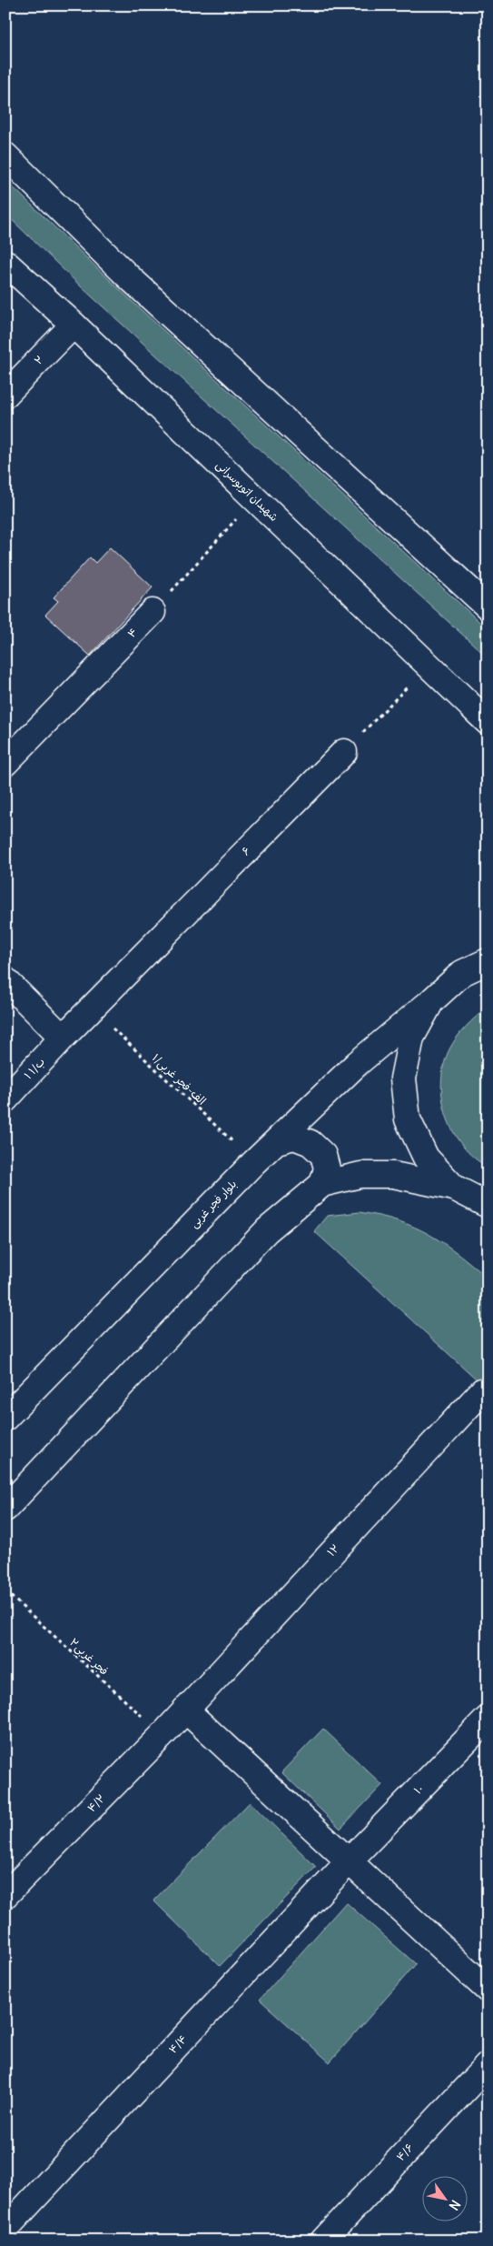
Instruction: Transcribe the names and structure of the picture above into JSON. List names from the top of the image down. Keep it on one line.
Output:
{"streets":{"main road":["۲","شهیدان اتوبوسرانی","۴","۶","۱ ب/۱","بلوار فجر غربی","۱۲","۱۰","۴/۲","۴/۴","۴/۶"],"path":["۱/الف-فجر غربی","فجر غربی۲"]},"crossings":[["۲","شهیدان اتوبوسرانی"],["۶","۱ ب/۱"],["۶","۱/الف-فجر غربی"],["۱/الف-فجر غربی","بلوار فجر غربی"],["۱۲","۴/۲"],["فجر غربی۲","۴/۲"],["۱۰","۴/۴"]],"north":"bottom right"}
